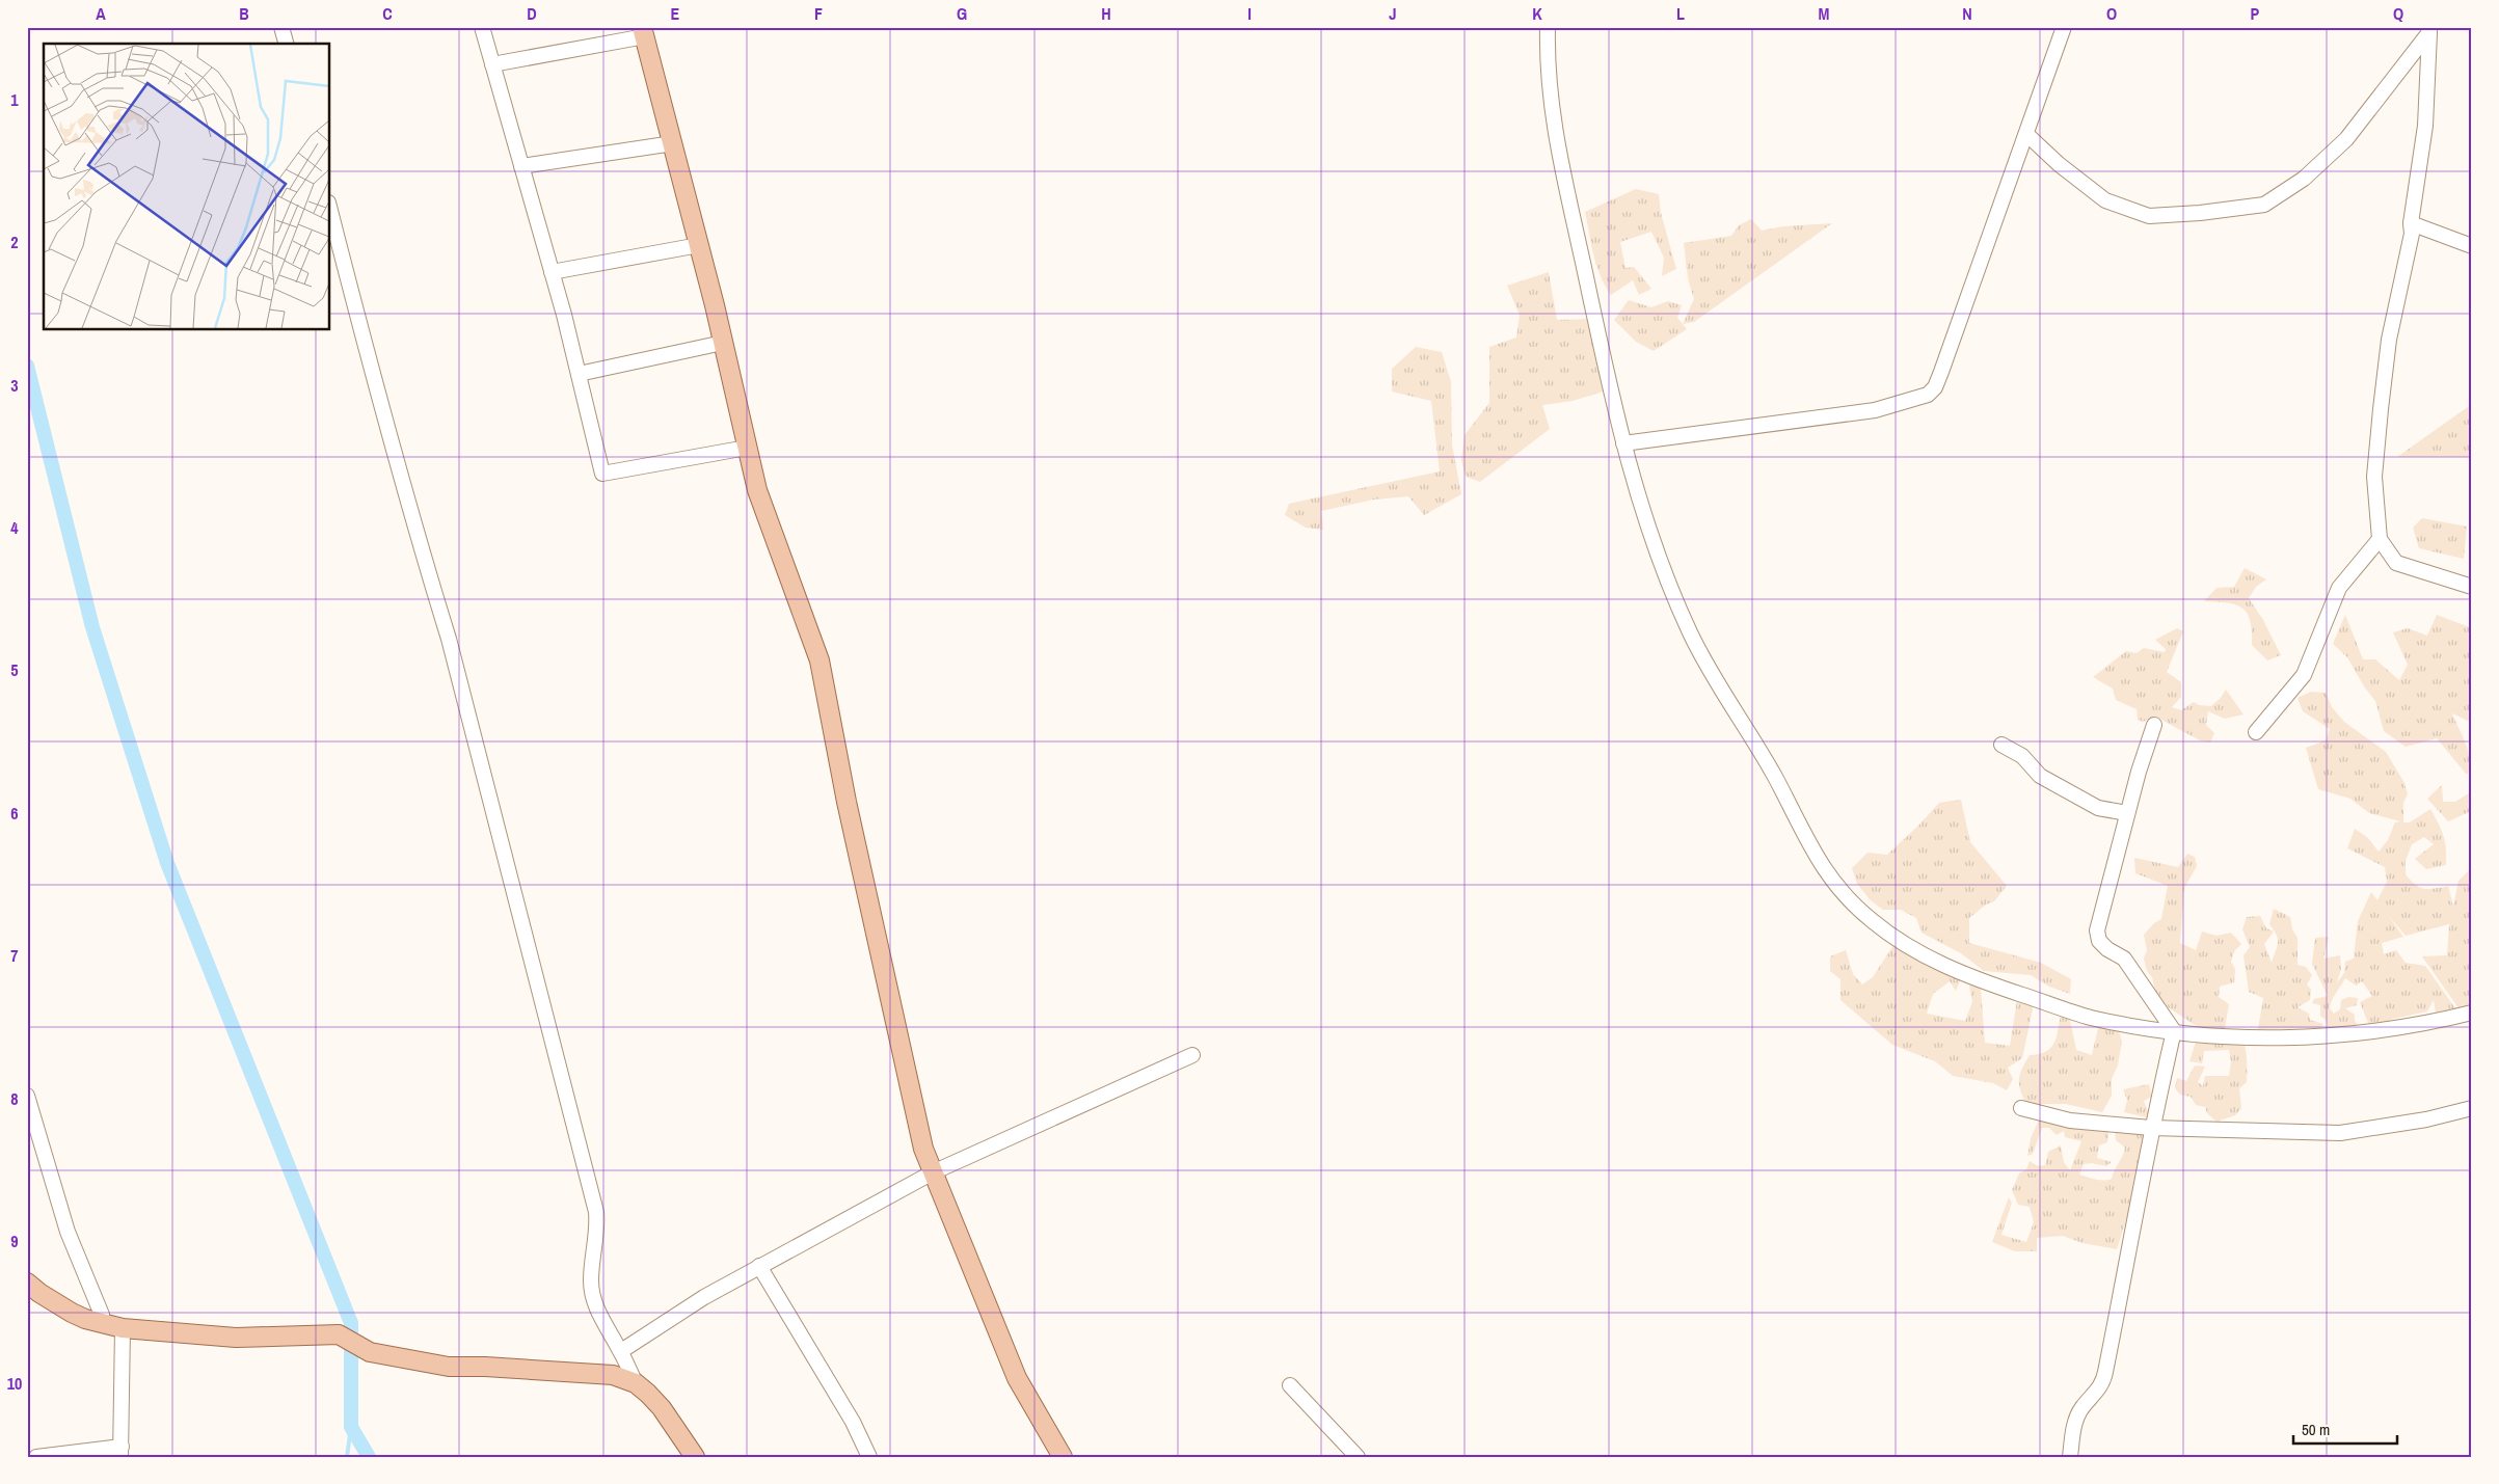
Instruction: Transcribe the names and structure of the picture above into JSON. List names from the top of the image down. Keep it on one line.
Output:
{"scale_bar":"50 m","grid":{"columns":["A","B","C","D","E","F","G","H","I","J","K","L","M","N","O","P","Q"],"rows":["1","2","3","4","5","6","7","8","9","10"]}}
